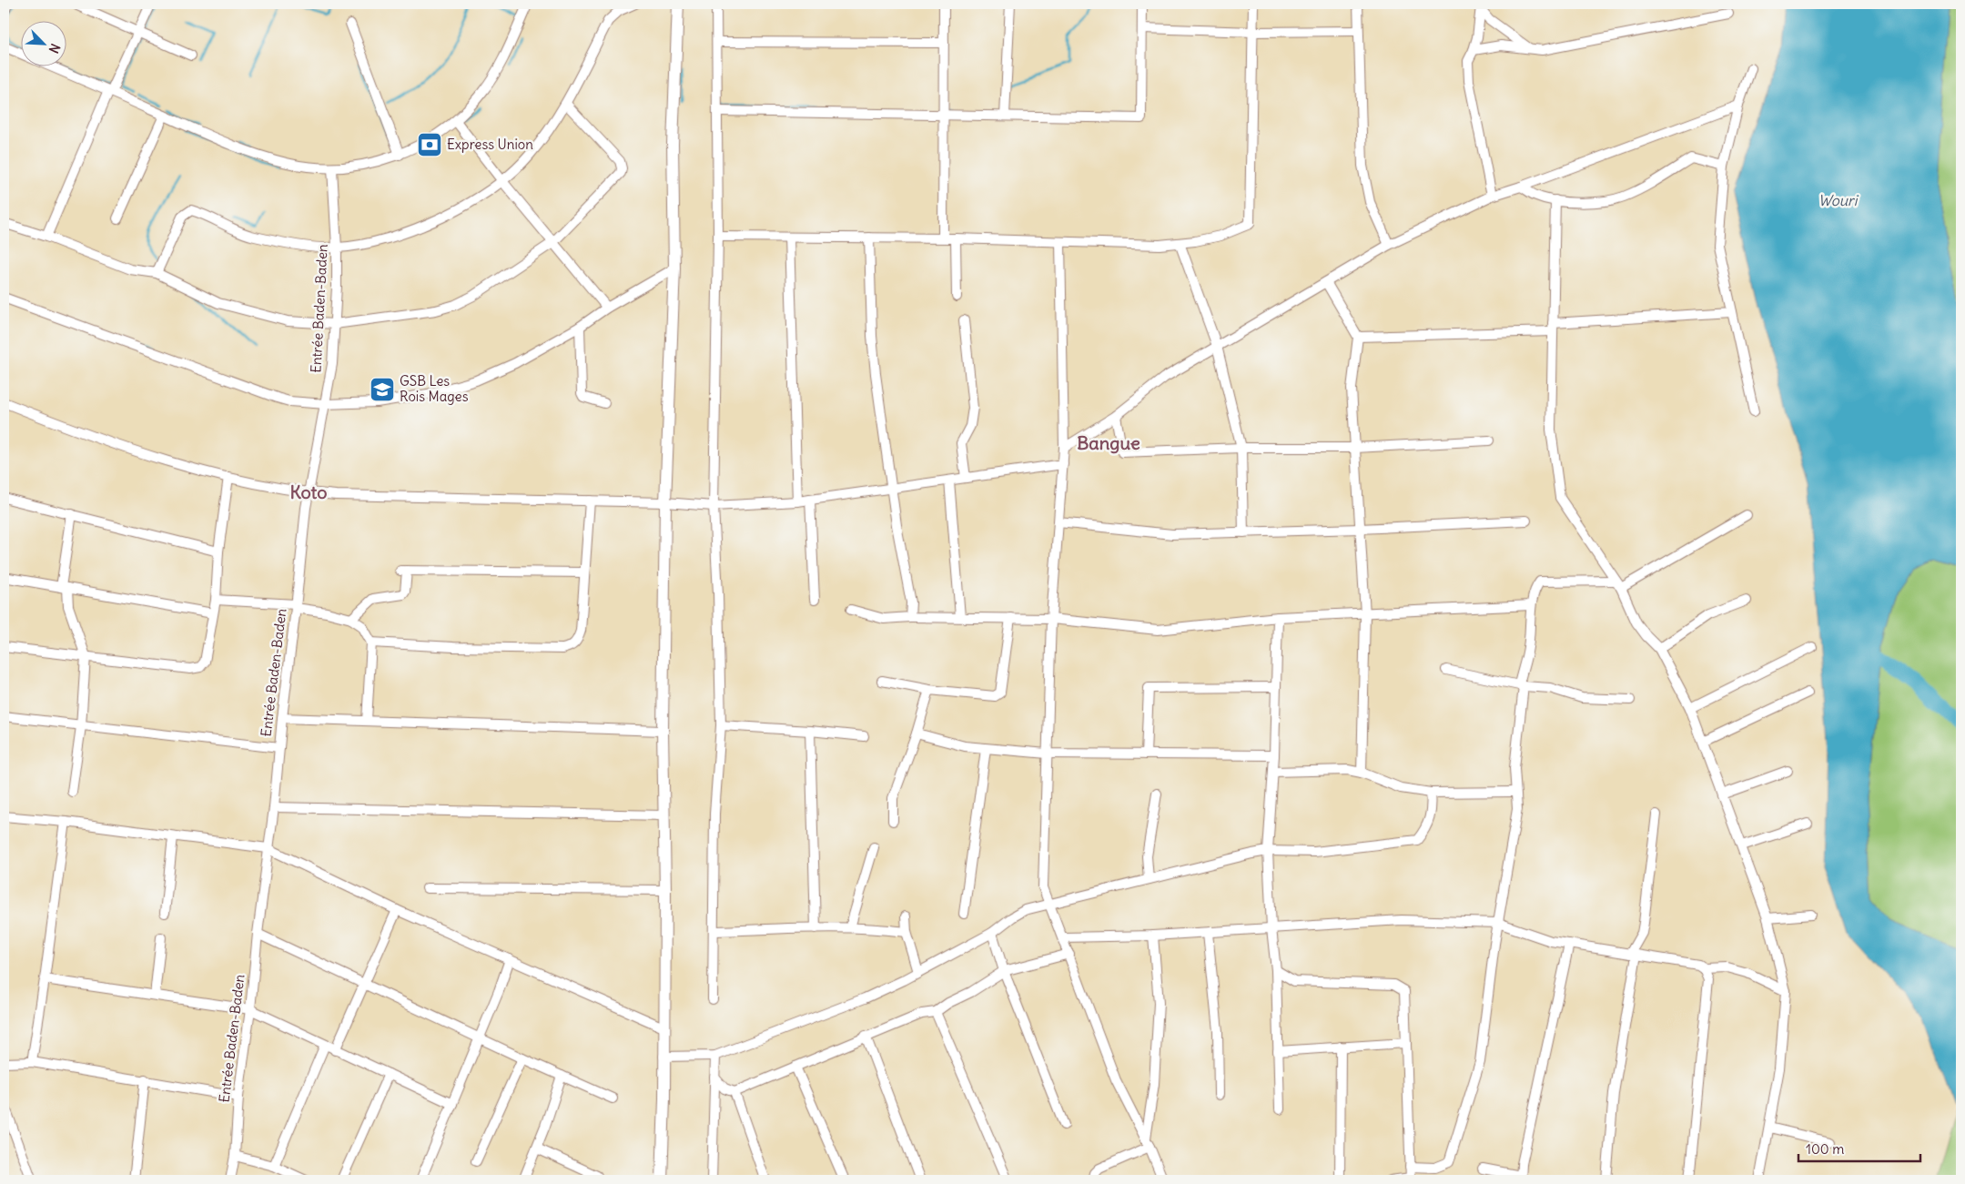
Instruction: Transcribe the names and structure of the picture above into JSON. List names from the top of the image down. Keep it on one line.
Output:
{"streets":{"street":["Entrée Baden-Baden"]},"districts":["Bangue","Koto"],"water":["Wouri"],"places":{"bank":["Express Union"],"school or university":["GSB Les Rois Mages"]},"scale_bar":"100 m","north":"bottom right"}
